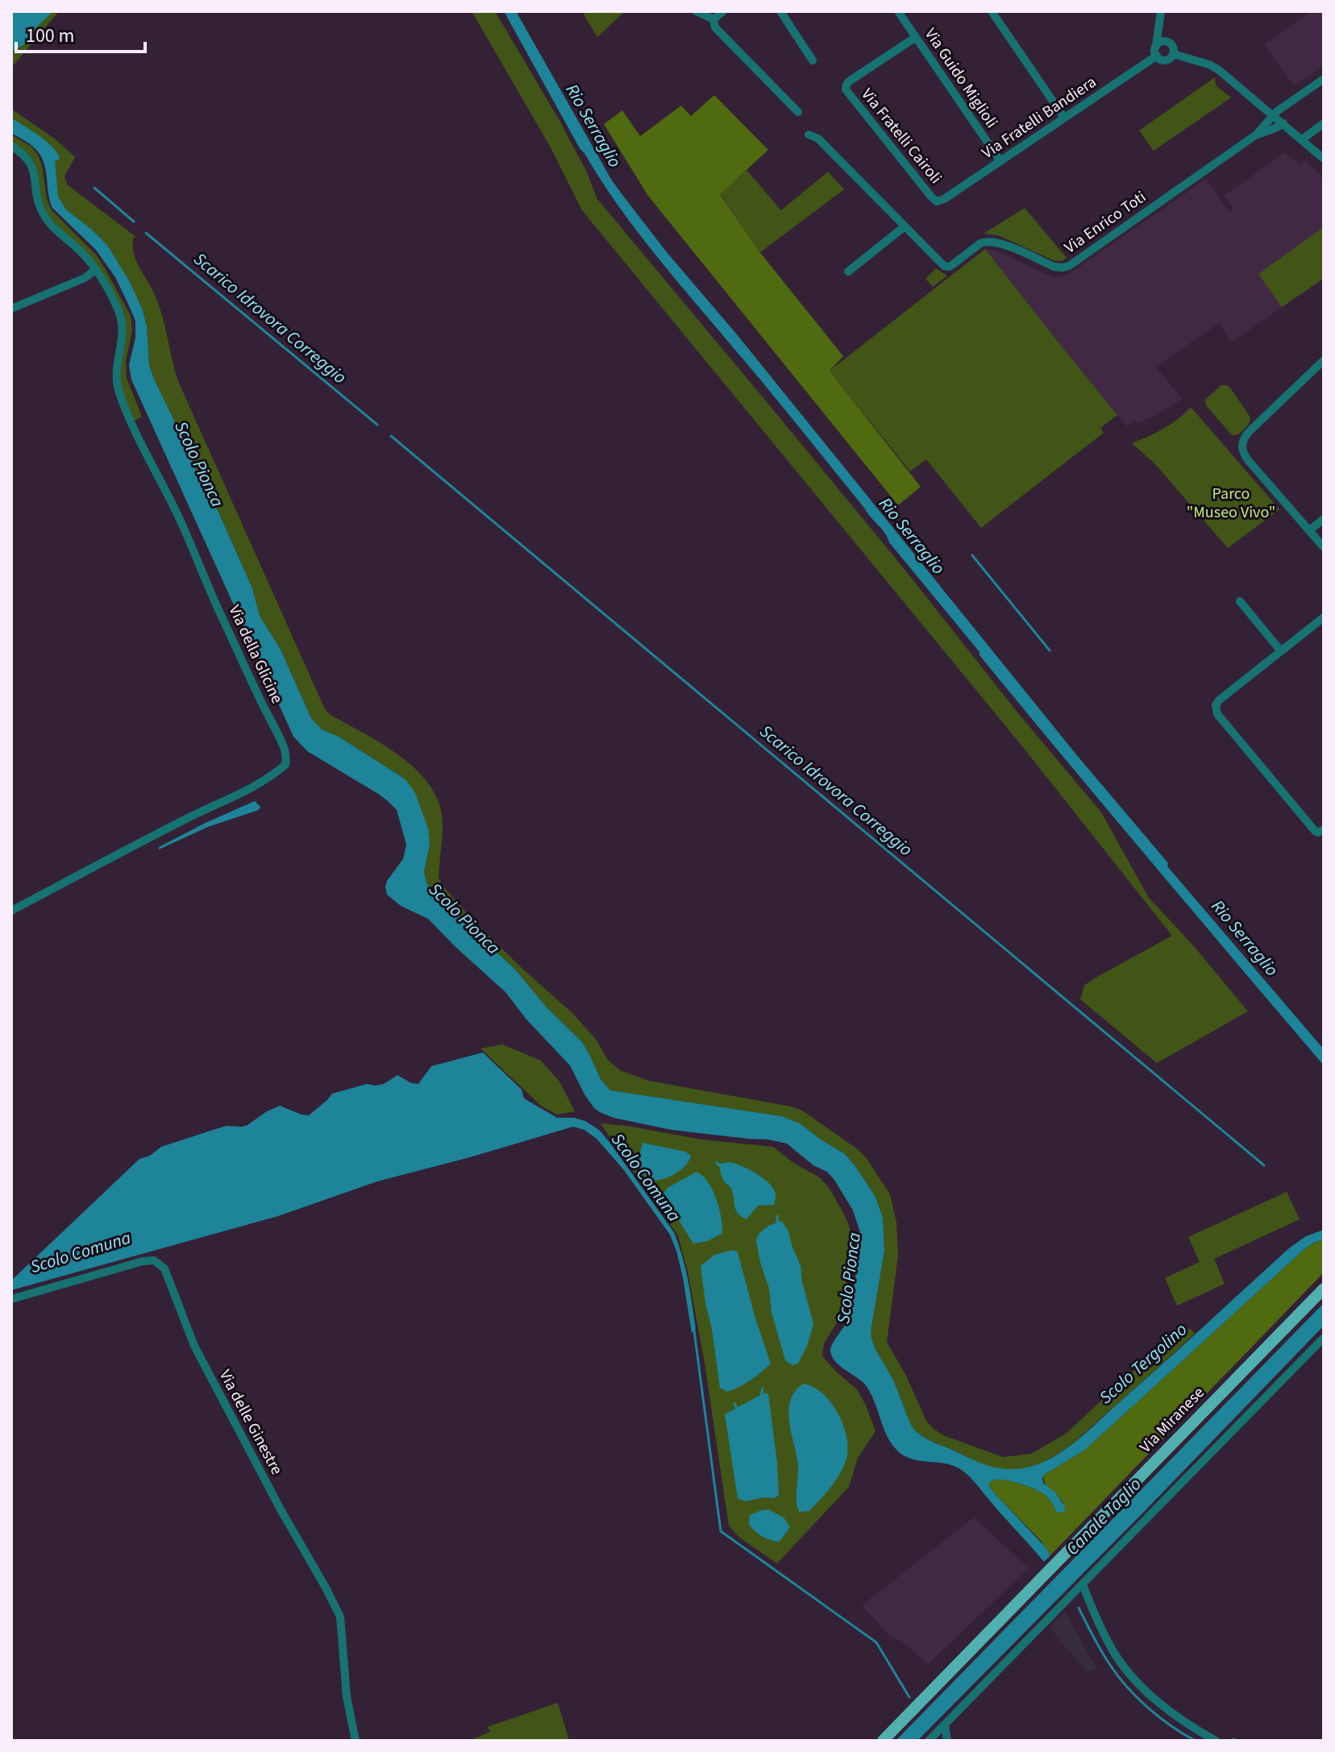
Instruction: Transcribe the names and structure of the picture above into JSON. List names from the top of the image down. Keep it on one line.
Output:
{"streets":{"main road":["Via Miranese"],"street":["Via Guido Miglioli","Via Fratelli Bandiera","Via Fratelli Cairoli","Via Enrico Toti","Via della Glicine","Via delle Ginestre"]},"crossings":[["Via Guido Miglioli","Via Fratelli Bandiera"],["Via Guido Miglioli","Via Fratelli Cairoli"],["Via Fratelli Bandiera","Via Fratelli Cairoli"]],"water":["Rio Serraglio","Scarico Idrovora Correggio","Scolo Pionca","Scolo Comuna","Scolo Tergolino","Canale Taglio"],"parks":["Parco \"Museo Vivo\""],"scale_bar":"100 m"}
